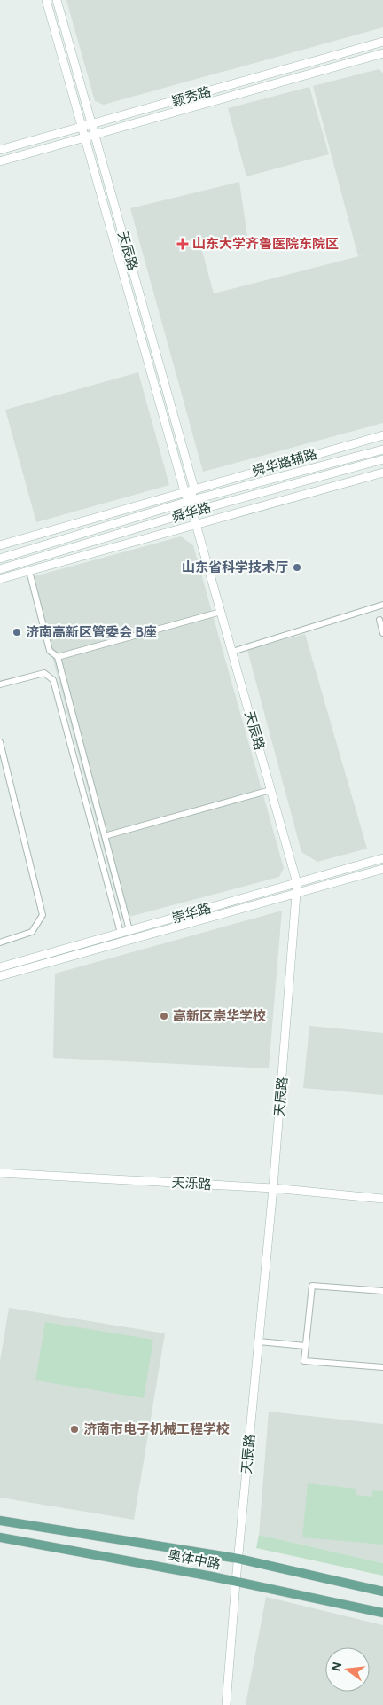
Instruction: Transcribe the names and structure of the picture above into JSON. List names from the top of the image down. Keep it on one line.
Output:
{"streets":{"main road":["颖秀路","天辰路","舜华路辅路","舜华路","崇华路","天泺路","奥体中路"]},"crossings":[["颖秀路","天辰路"],["天辰路","舜华路辅路"],["天辰路","舜华路"],["天辰路","崇华路"],["天辰路","天泺路"],["天辰路","奥体中路"]],"places":{"health":["山东大学齐鲁医院东院区"],"other":["山东省科学技术厅","济南高新区管委会 B座","高新区崇华学校","济南市电子机械工程学校"]},"north":"left"}
